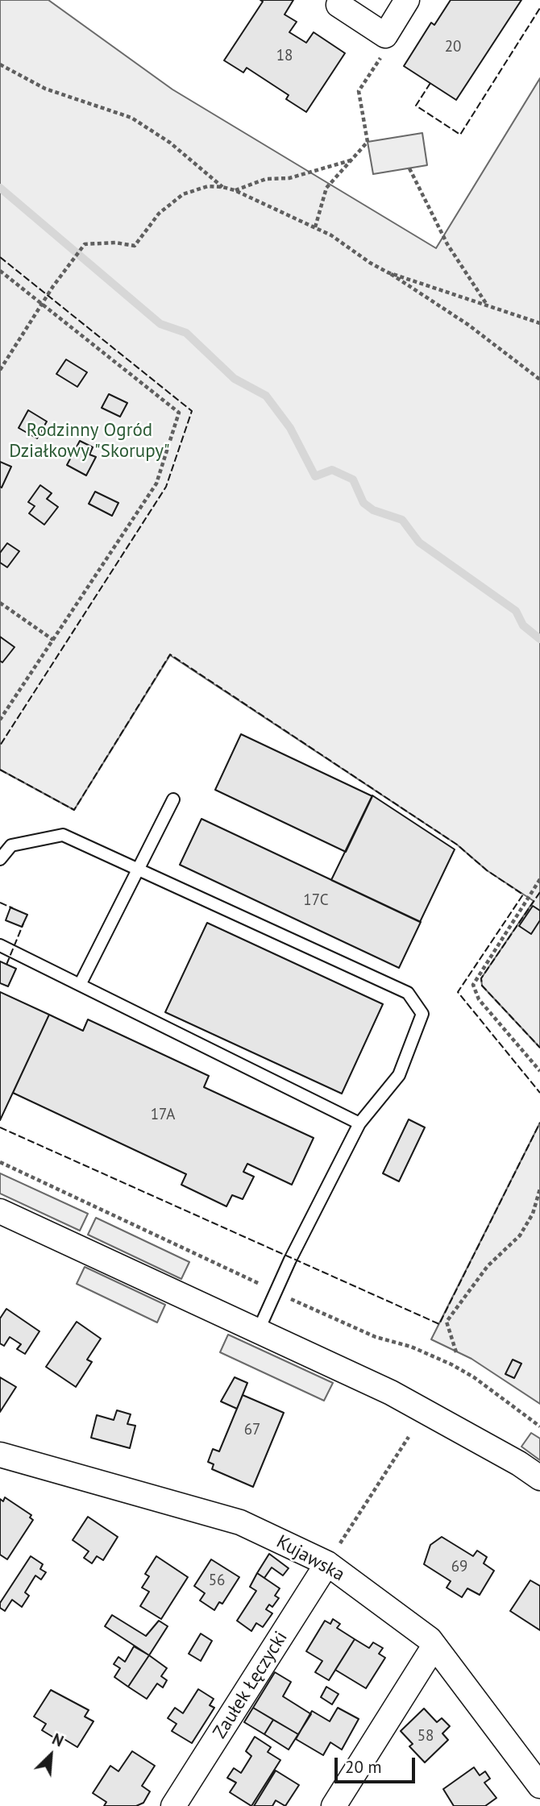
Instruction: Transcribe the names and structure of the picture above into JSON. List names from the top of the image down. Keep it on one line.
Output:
{"streets":{"street":["Kujawska","Zaułek Łęczycki"]},"crossings":[["Kujawska","Zaułek Łęczycki"]],"parks":["Rodzinny Ogród Działkowy \"Skorupy\""],"house_numbers":["20","18","17C","17A","67","69","56","58"],"scale_bar":"20 m","north":"top right"}
